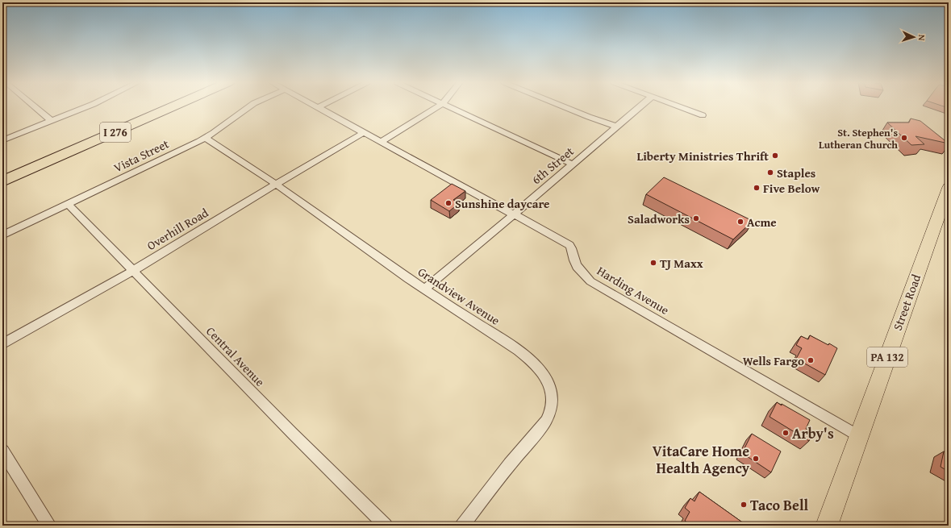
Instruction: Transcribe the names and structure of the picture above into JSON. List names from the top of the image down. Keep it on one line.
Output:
{"streets":{"highway":["I 276"],"main road":["Street Road","PA 132"],"street":["Vista Street","6th Street","Overhill Road","Harding Avenue","Grandview Avenue","Central Avenue"]},"crossings":[["Vista Street","Grandview Avenue"],["Vista Street","Central Avenue"],["6th Street","Harding Avenue"],["6th Street","Grandview Avenue"],["Overhill Road","Harding Avenue"],["Overhill Road","Grandview Avenue"],["Overhill Road","Central Avenue"],["Harding Avenue","Street Road"]],"places":["St. Stephen's Lutheran Church","Liberty Ministries Thrift","Staples","Five Below","Sunshine daycare","Saladworks","Acme","TJ Maxx","Wells Fargo","Arby's","VitaCare Home Health Agency","Taco Bell"],"north":"right"}
